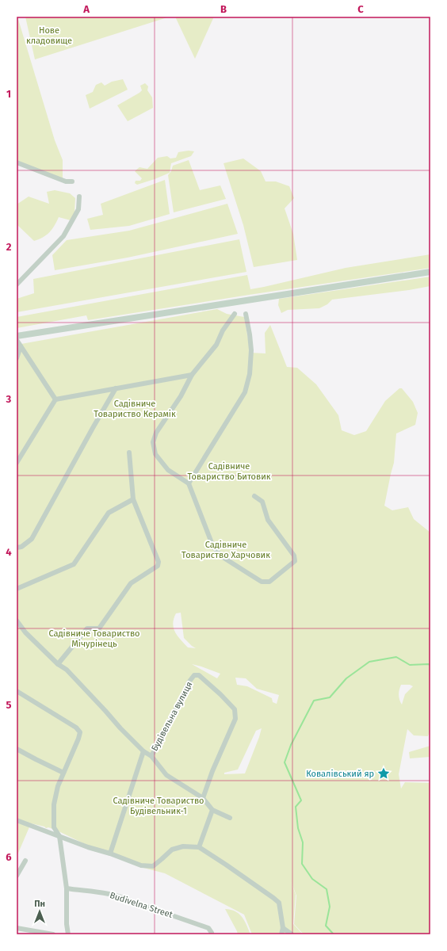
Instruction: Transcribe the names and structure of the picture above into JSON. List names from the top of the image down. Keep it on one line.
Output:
{"streets":{"street":["Будівельна вулиця","Budivelna Street"]},"parks":["Нове кладовище","Садівниче Товариство Керамік","Садівниче Товариство Битовик","Садівниче Товариство Харчовик","Садівниче Товариство Мічурінець","Садівниче Товариство Будівельник-1"],"places":{"place":["Ковалівський яр"]},"north":"top","grid":{"columns":["A","B","C"],"rows":["1","2","3","4","5","6"]}}
